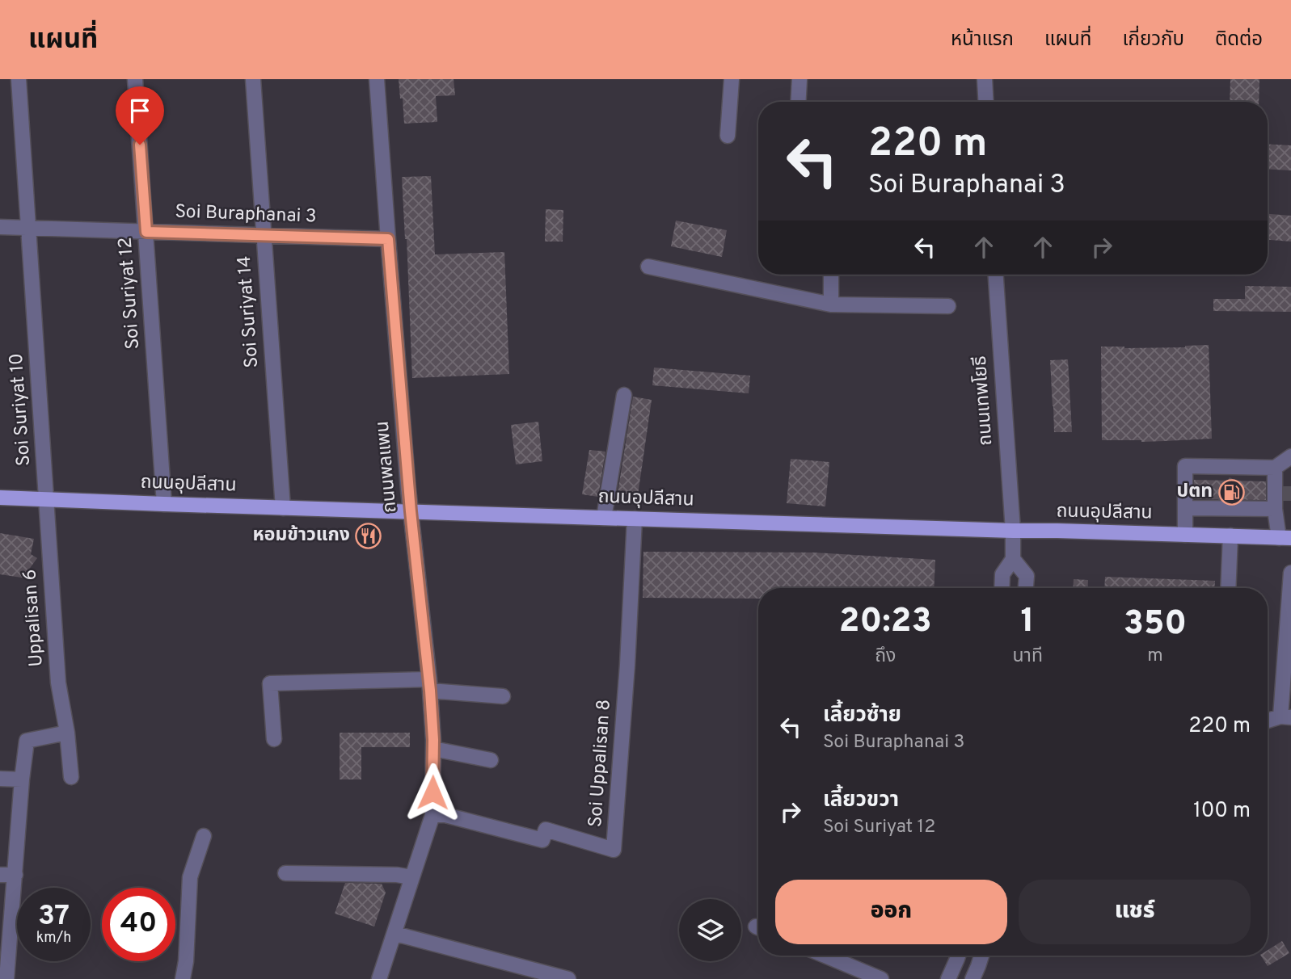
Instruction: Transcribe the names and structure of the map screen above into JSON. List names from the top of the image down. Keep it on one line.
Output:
{"streets":{"main road":["ถนนอุปลีสาน"],"street":["Soi Buraphanai 3","Soi Suriyat 12","Soi Suriyat 14","ถนนเทพโยธี","Soi Suriyat 10","ถนนพลแพน","Uppalisan 6","Soi Uppalisan 8"]},"crossings":[["Soi Buraphanai 3","Soi Suriyat 12"],["Soi Buraphanai 3","Soi Suriyat 14"],["Soi Buraphanai 3","Soi Suriyat 10"],["Soi Buraphanai 3","ถนนพลแพน"],["Soi Suriyat 12","ถนนอุปลีสาน"],["Soi Suriyat 14","ถนนอุปลีสาน"],["ถนนเทพโยธี","ถนนอุปลีสาน"],["Soi Suriyat 10","ถนนอุปลีสาน"],["Soi Suriyat 10","Uppalisan 6"],["ถนนพลแพน","ถนนอุปลีสาน"],["ถนนพลแพน","Soi Uppalisan 8"],["ถนนอุปลีสาน","Uppalisan 6"],["ถนนอุปลีสาน","Soi Uppalisan 8"]],"places":{"fuel station":["ปตท"],"restaurant":["หอมข้าวแกง"]},"page":{"header":"แผนที่","nav":["หน้าแรก","แผนที่","เกี่ยวกับ","ติดต่อ"],"turn":["220 m","Soi Buraphanai 3"],"eta":["20:23","ถึง","1","นาที","350","m"],"list":[{"name":"เลี้ยวซ้าย","note":"Soi Buraphanai 3","value":"220 m"},{"name":"เลี้ยวขวา","note":"Soi Suriyat 12","value":"100 m"}],"buttons":["ออก","แชร์"],"speed":"37 km/h","limit":"40"}}
